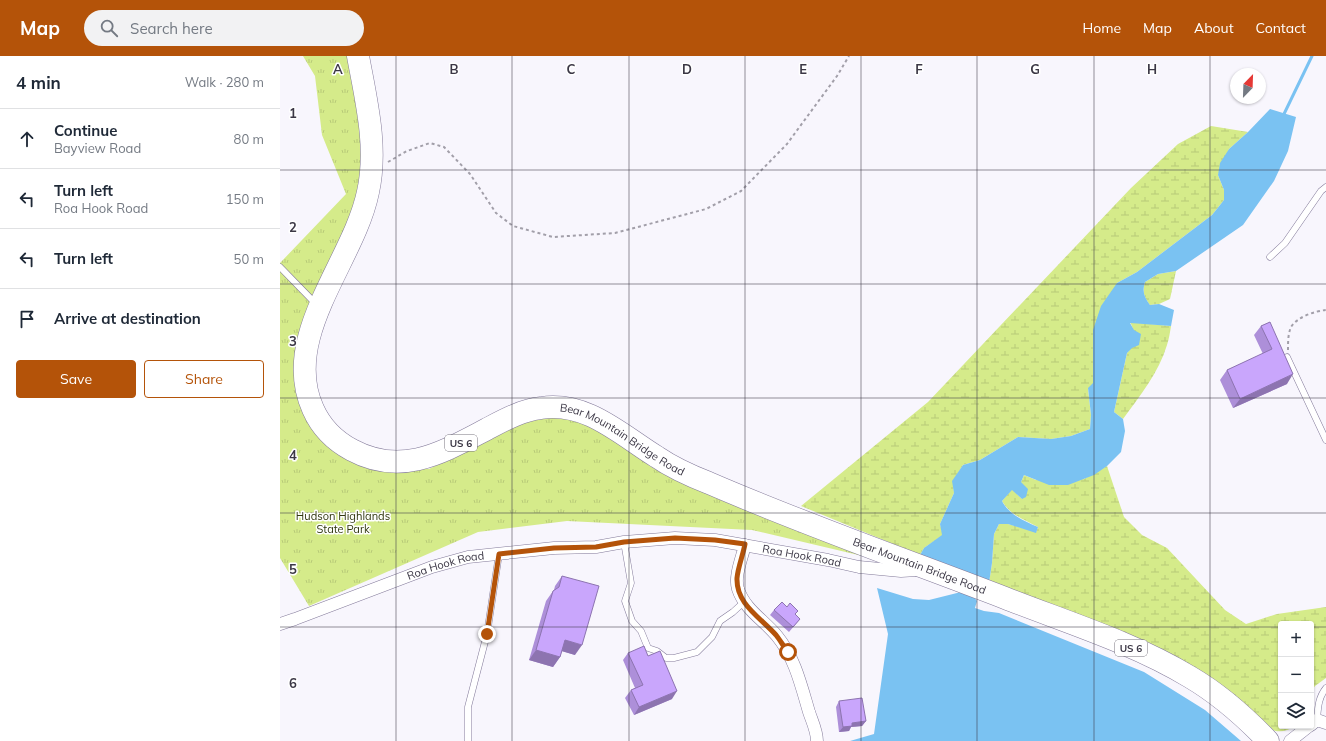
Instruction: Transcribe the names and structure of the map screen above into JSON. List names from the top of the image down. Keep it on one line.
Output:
{"streets":{"highway":["Bear Mountain Bridge Road","US 6"],"street":["Roa Hook Road"]},"crossings":[["Bear Mountain Bridge Road","Roa Hook Road"]],"parks":["Hudson Highlands State Park"],"north":"top right","page":{"header":"Map","search":"Search here","nav":["Home","Map","About","Contact"],"heading":["4 min","Walk · 280 m"],"list":[["Continue","Bayview Road","80 m"],["Turn left","Roa Hook Road","150 m"],["Turn left","50 m"],"Arrive at destination"],"buttons":["Save","Share"],"map_buttons":["+","−"]},"grid":{"columns":["A","B","C","D","E","F","G","H"],"rows":["1","2","3","4","5","6"]}}
